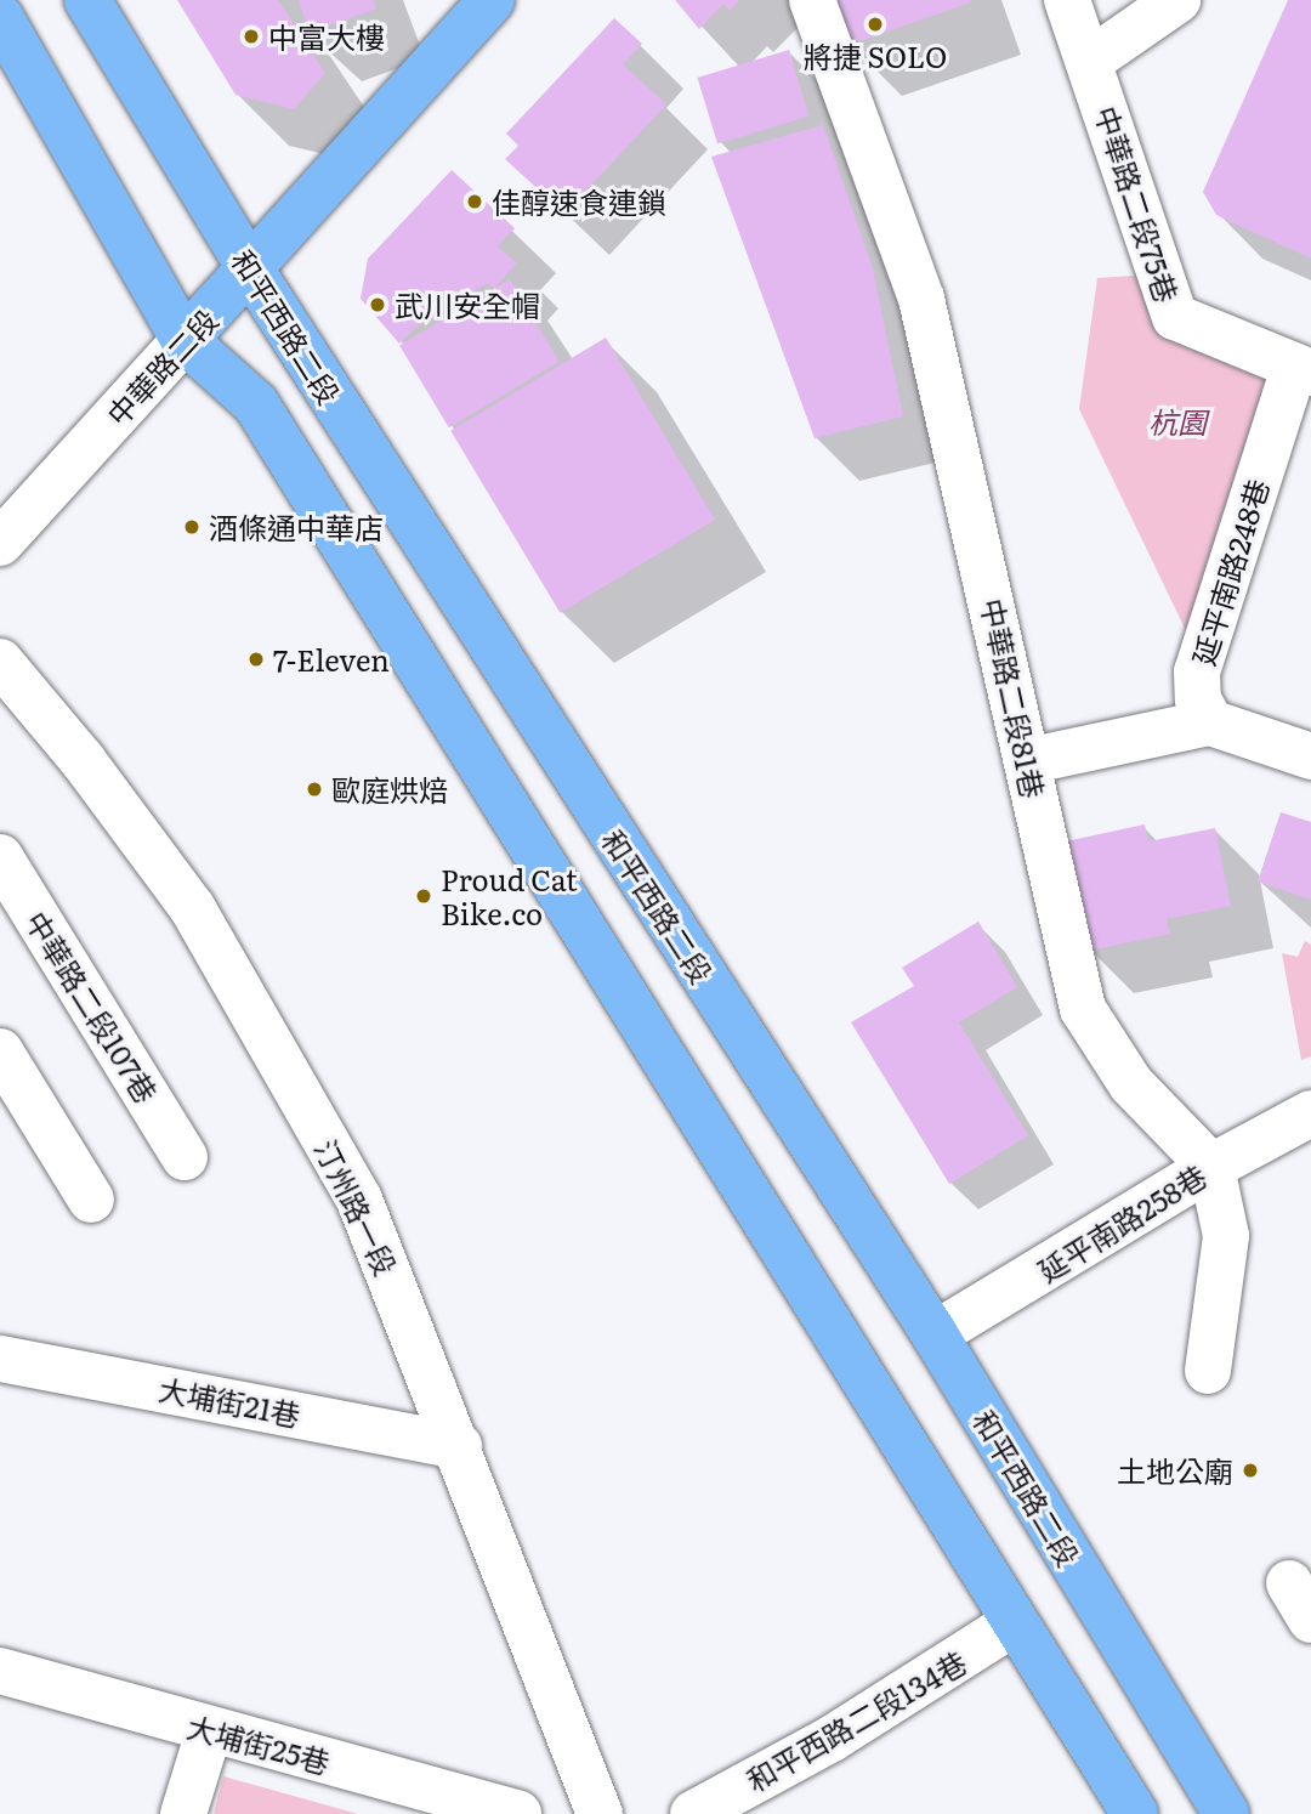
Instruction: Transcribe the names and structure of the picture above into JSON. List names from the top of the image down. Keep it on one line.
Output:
{"streets":{"main road":["和平西路二段","中華路二段"],"street":["中華路二段75巷","延平南路248巷","中華路二段81巷","中華路二段107巷","汀州路一段","延平南路258巷","大埔街21巷","和平西路二段134巷","大埔街25巷"]},"crossings":[["中華路二段75巷","延平南路248巷"],["和平西路二段","中華路二段"],["和平西路二段","延平南路258巷"],["中華路二段81巷","延平南路258巷"],["汀州路一段","大埔街21巷"]],"parks":["杭園"],"places":["將捷 SOLO","中富大樓","佳醇速食連鎖","武川安全帽","酒條通中華店","7-Eleven","歐庭烘焙","Proud Cat Bike.co","土地公廟"]}
